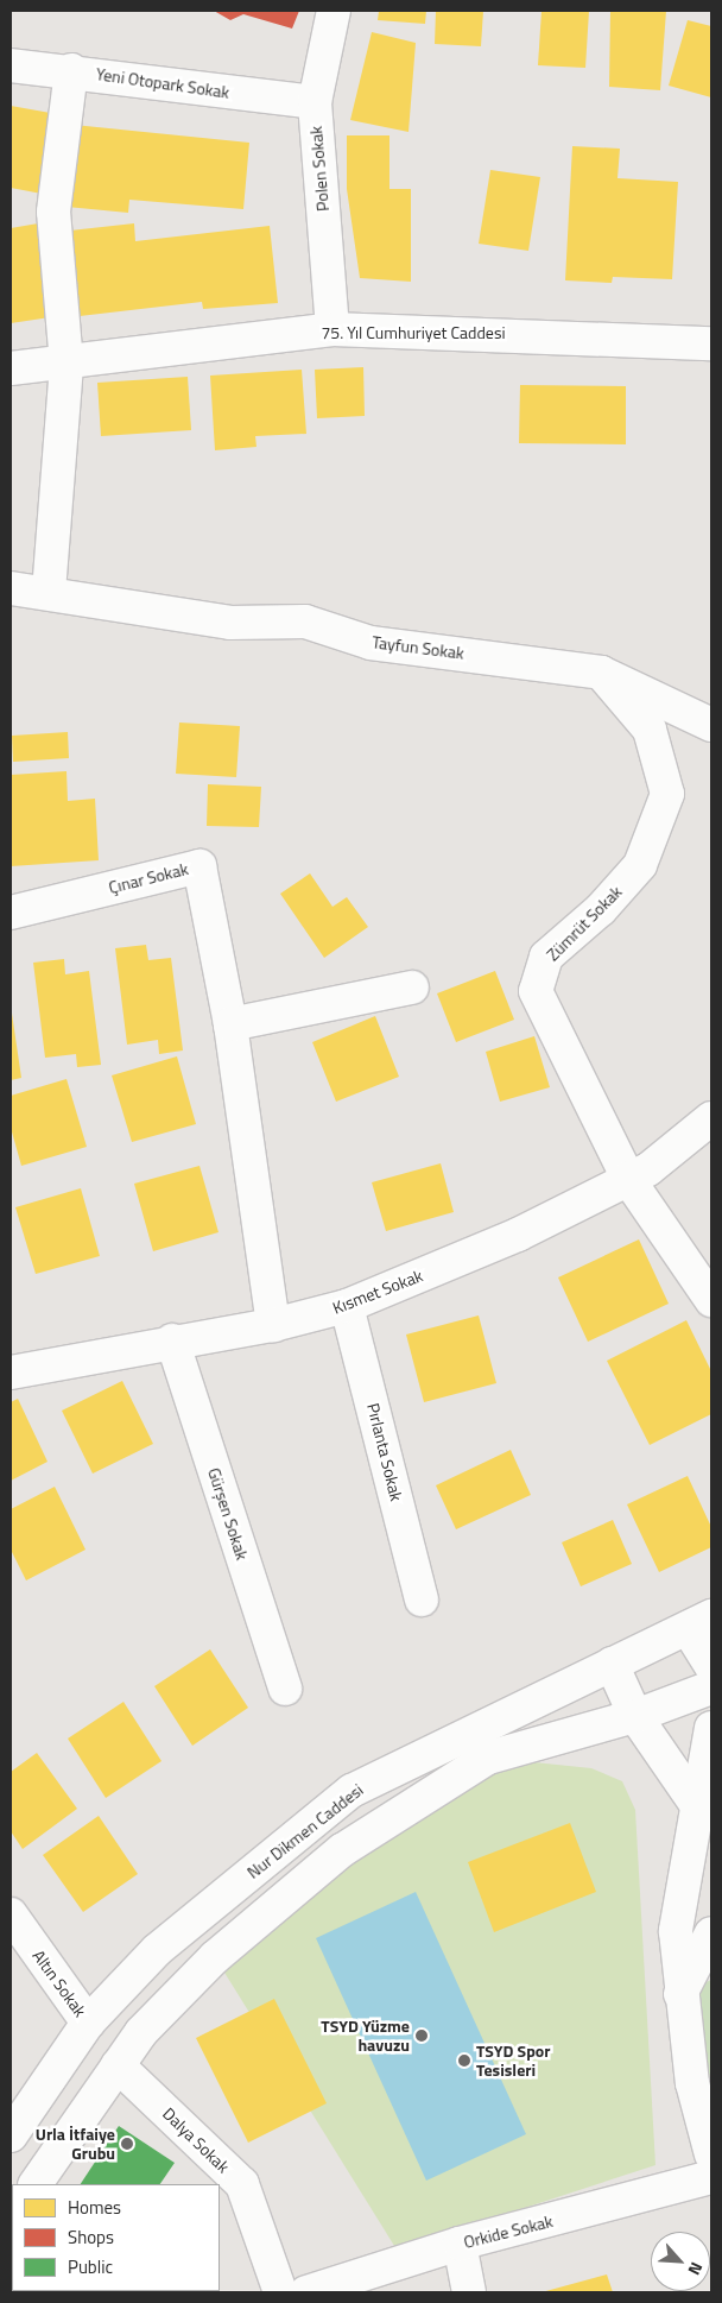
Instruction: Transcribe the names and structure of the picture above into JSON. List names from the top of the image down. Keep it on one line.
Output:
{"streets":{"street":["Yeni Otopark Sokak","Polen Sokak","75. Yıl Cumhuriyet Caddesi","Tayfun Sokak","Çınar Sokak","Zümrüt Sokak","Kısmet Sokak","Pırlanta Sokak","Gürşen Sokak","Nur Dikmen Caddesi","Altın Sokak","Dalya Sokak","Orkide Sokak"]},"crossings":[["Yeni Otopark Sokak","Polen Sokak"],["Polen Sokak","75. Yıl Cumhuriyet Caddesi"],["Tayfun Sokak","Zümrüt Sokak"],["Zümrüt Sokak","Kısmet Sokak"],["Kısmet Sokak","Pırlanta Sokak"],["Kısmet Sokak","Gürşen Sokak"],["Nur Dikmen Caddesi","Altın Sokak"]],"places":["TSYD Yüzme havuzu","TSYD Spor Tesisleri","Urla İtfaiye Grubu"],"legend":["Homes","Shops","Public"],"north":"bottom right"}
